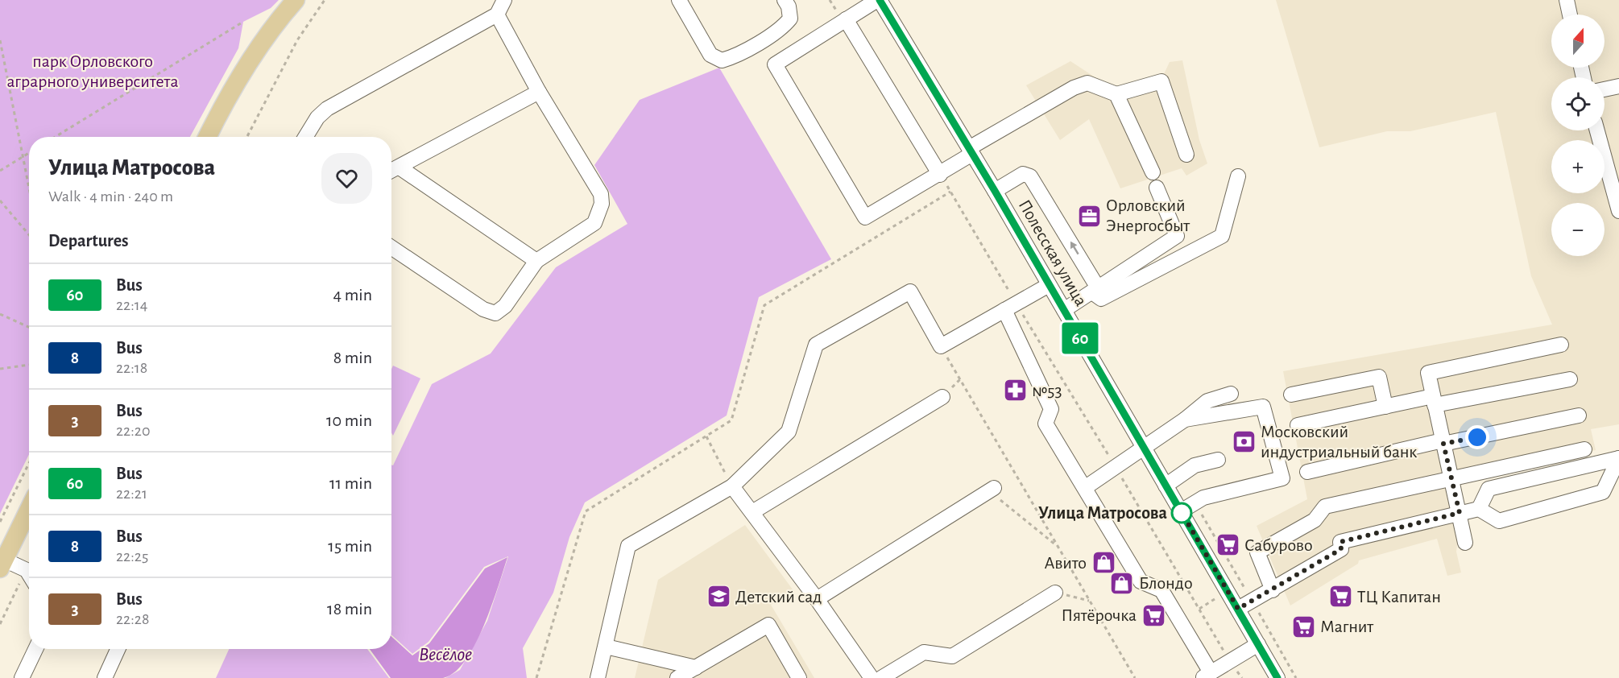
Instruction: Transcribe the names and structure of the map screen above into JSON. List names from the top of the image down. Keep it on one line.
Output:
{"streets":{"street":["Полесская улица"]},"water":["Весёлое"],"parks":["парк Орловского аграрного университета"],"places":{"office":["Орловский Энергосбыт"],"pharmacy":["№53"],"bank":["Московский индустриальный банк"],"other":["Улица Матросова"],"supermarket":["Сабурово","ТЦ Капитан","Пятёрочка","Магнит"],"shop":["Авито","Блондо"],"school or university":["Детский сад"]},"lines":["bus line 60"],"north":"top","page":{"on_map":"60","map_buttons":["+","−"],"heading":[["Улица Матросова","Walk · 4 min · 240 m"],"Departures"],"list":[{"mark":"60","name":"Bus","note":"22:14","value":"4 min"},{"mark":"8","name":"Bus","note":"22:18","value":"8 min"},{"mark":"3","name":"Bus","note":"22:20","value":"10 min"},{"mark":"60","name":"Bus","note":"22:21","value":"11 min"},{"mark":"8","name":"Bus","note":"22:25","value":"15 min"},{"mark":"3","name":"Bus","note":"22:28","value":"18 min"}]}}
